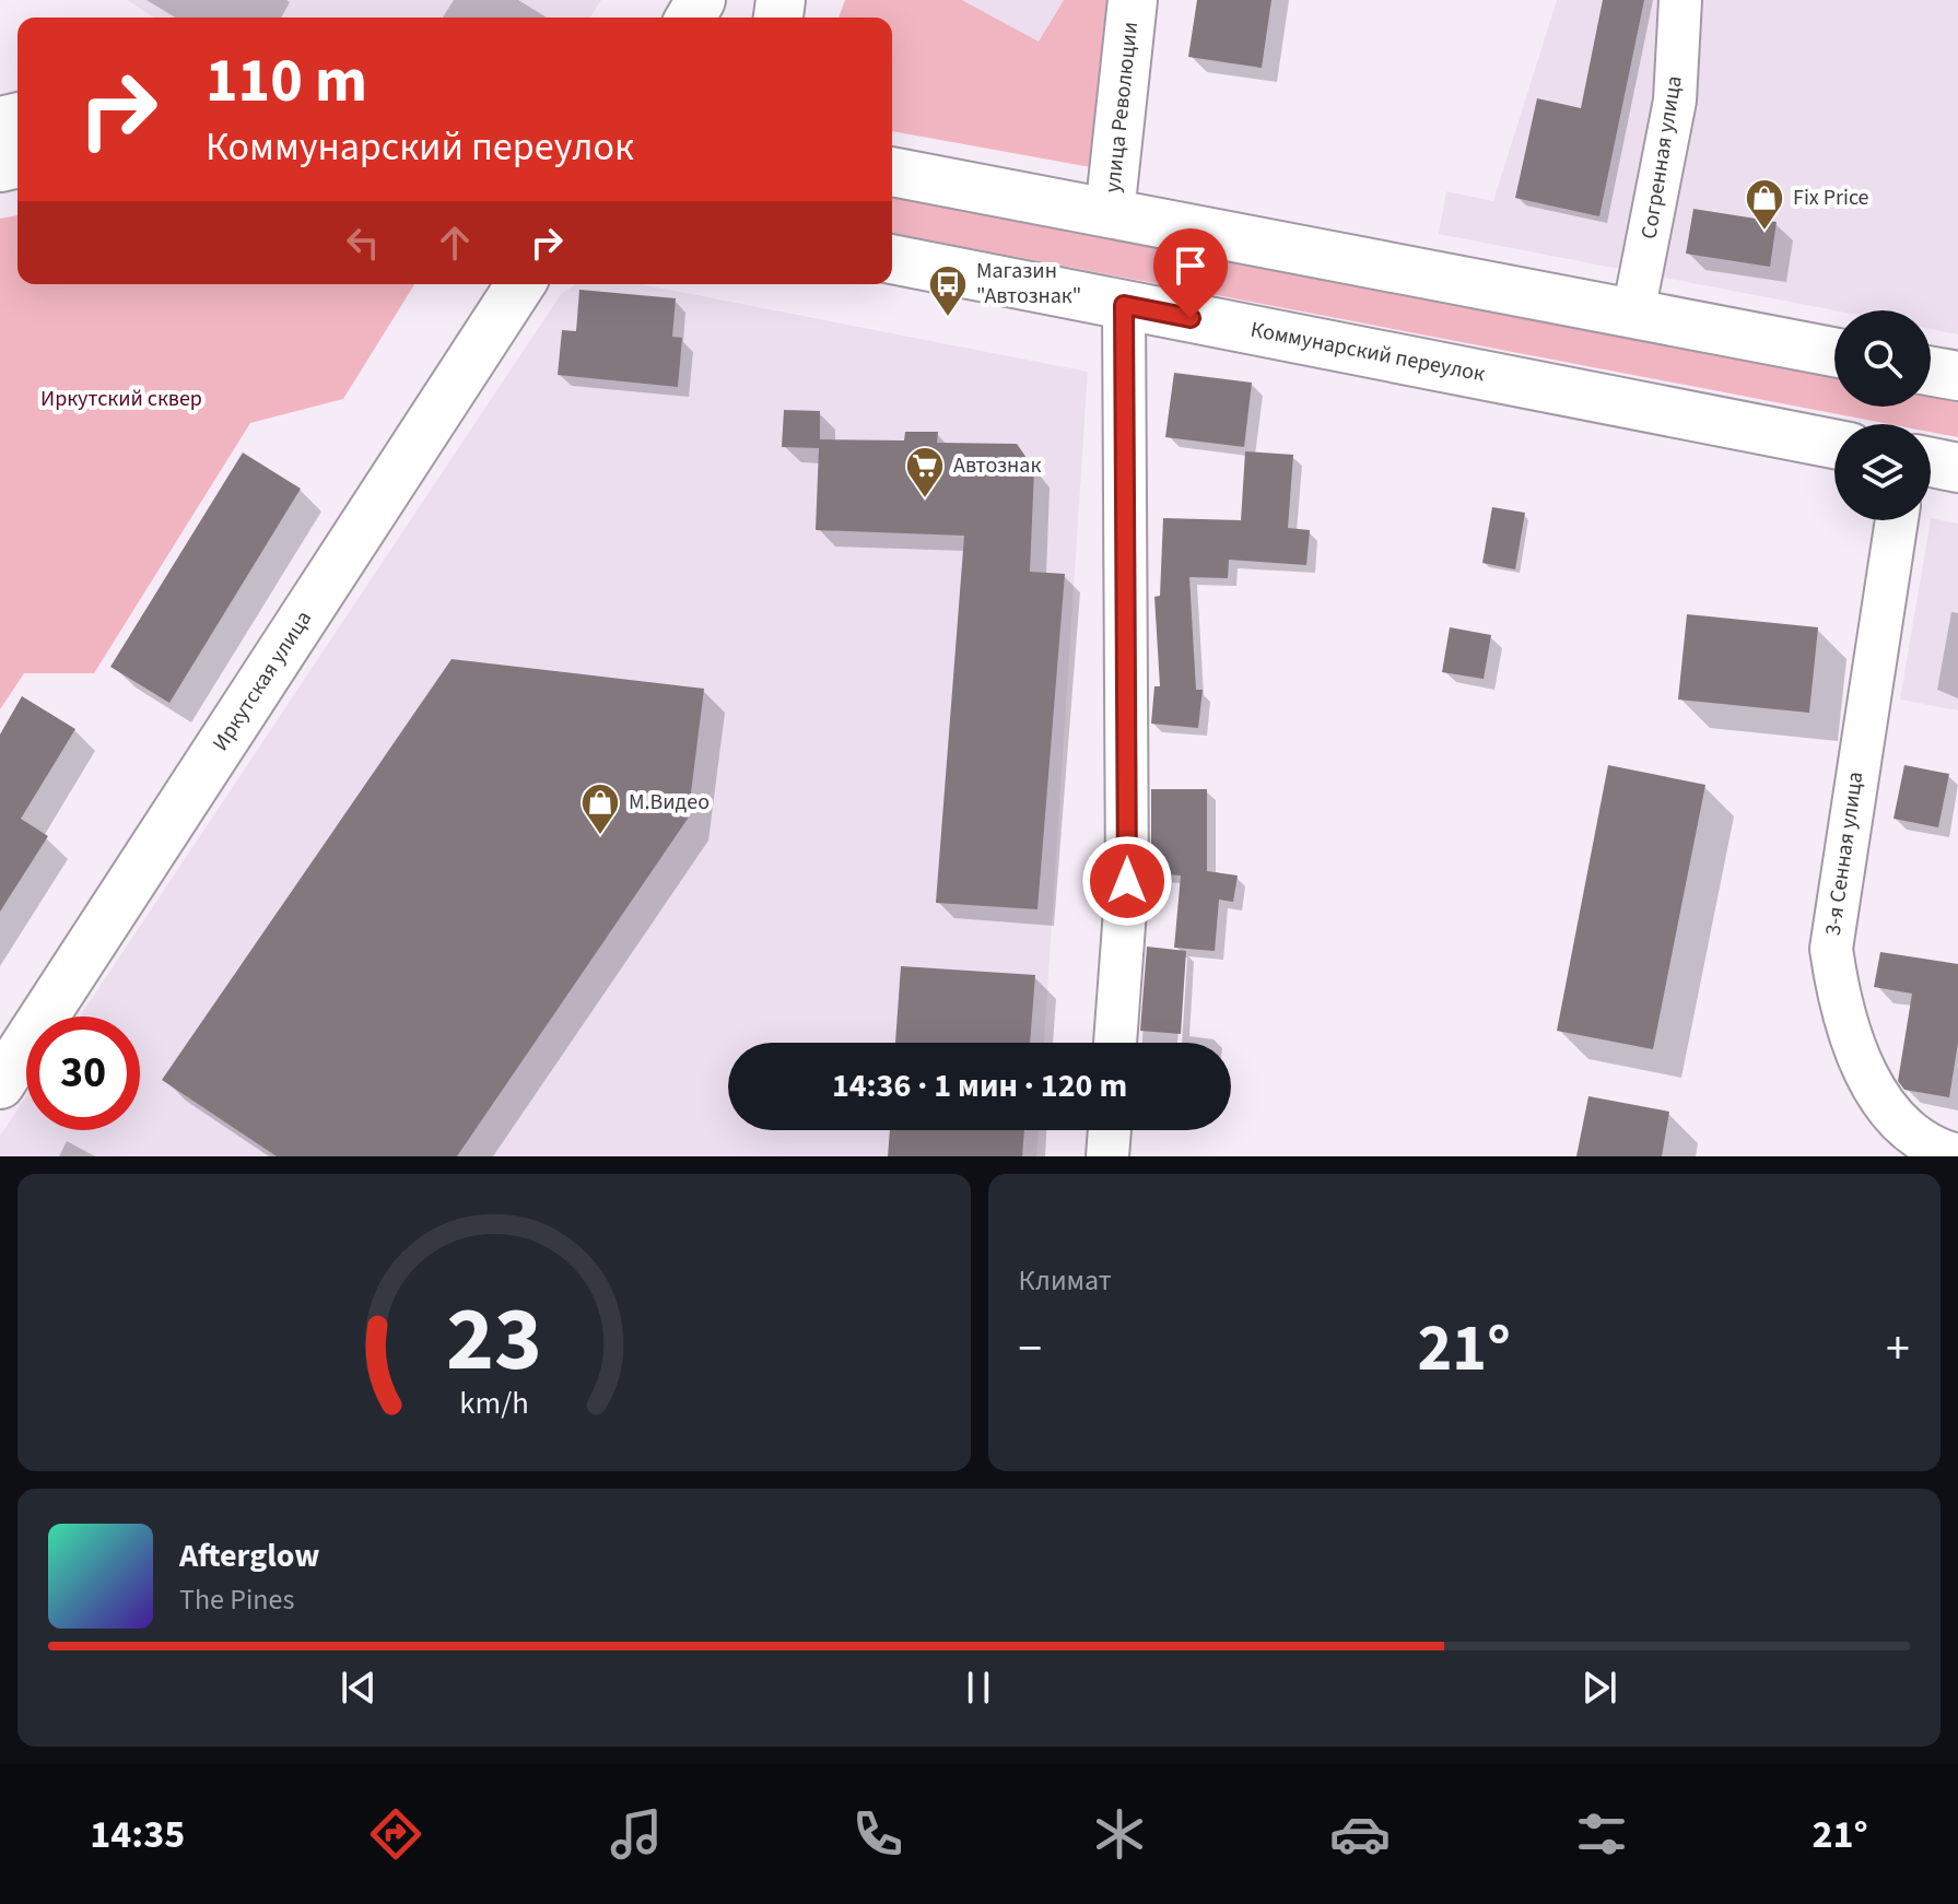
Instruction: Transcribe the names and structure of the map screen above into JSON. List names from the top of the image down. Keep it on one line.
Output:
{"streets":{"main road":["улица Революции","Коммунарский переулок","Иркутская улица"],"street":["Согренная улица","3-я Сенная улица"]},"parks":["Иркутский сквер"],"places":{"shop":["Fix Price","М.Видео"],"bus stop":["Магазин \"Автознак\""],"supermarket":["Автознак"]},"page":{"turn":["110 m","Коммунарский переулок"],"limit":"30","trip":"14:36 · 1 мин · 120 m","tile":"Климат","heat":["−","21°","+"],"song":["Afterglow","The Pines"],"tabs":["14:35","21°"],"gauge":["23","km/h"]}}
